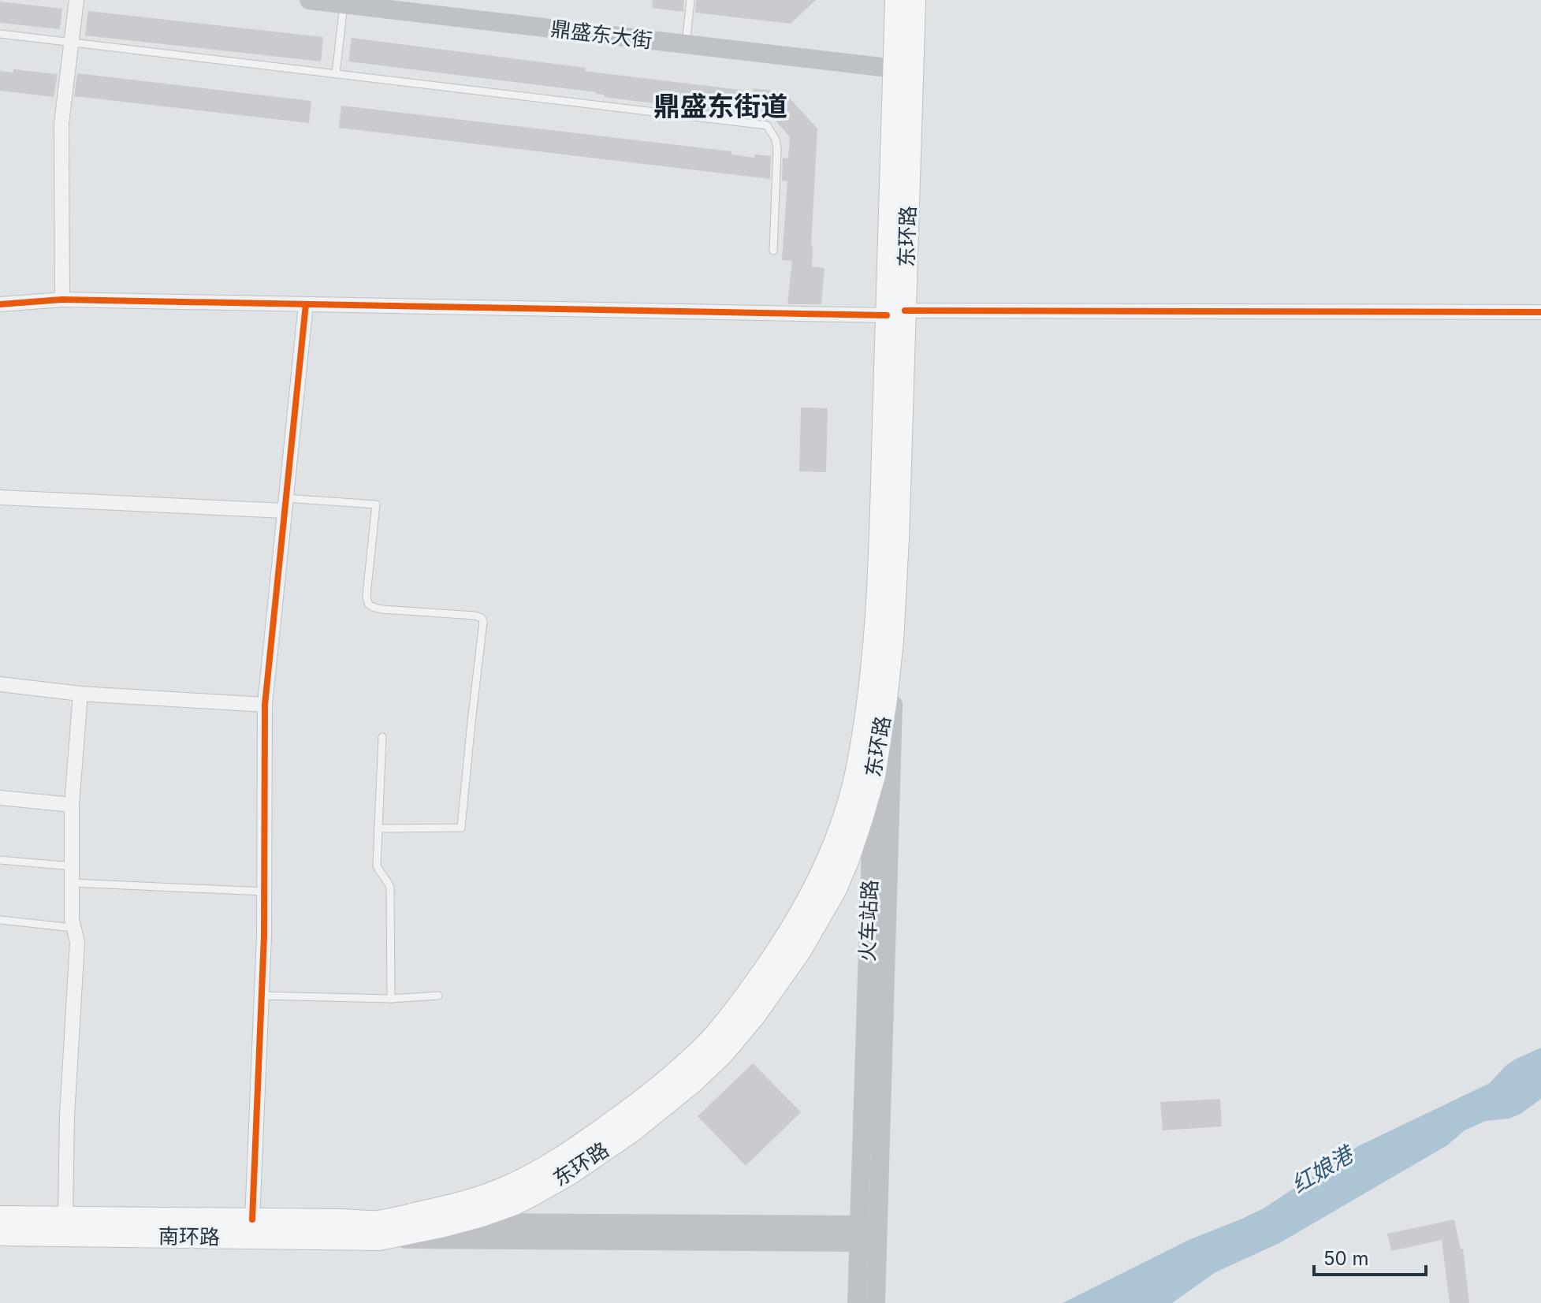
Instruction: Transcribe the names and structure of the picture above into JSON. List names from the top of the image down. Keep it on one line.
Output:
{"streets":{"main road":["鼎盛东大街","东环路","火车站路","南环路"]},"crossings":[["鼎盛东大街","东环路"],["东环路","火车站路"],["东环路","南环路"]],"districts":["鼎盛东街道"],"water":["红娘港"],"scale_bar":"50 m"}
